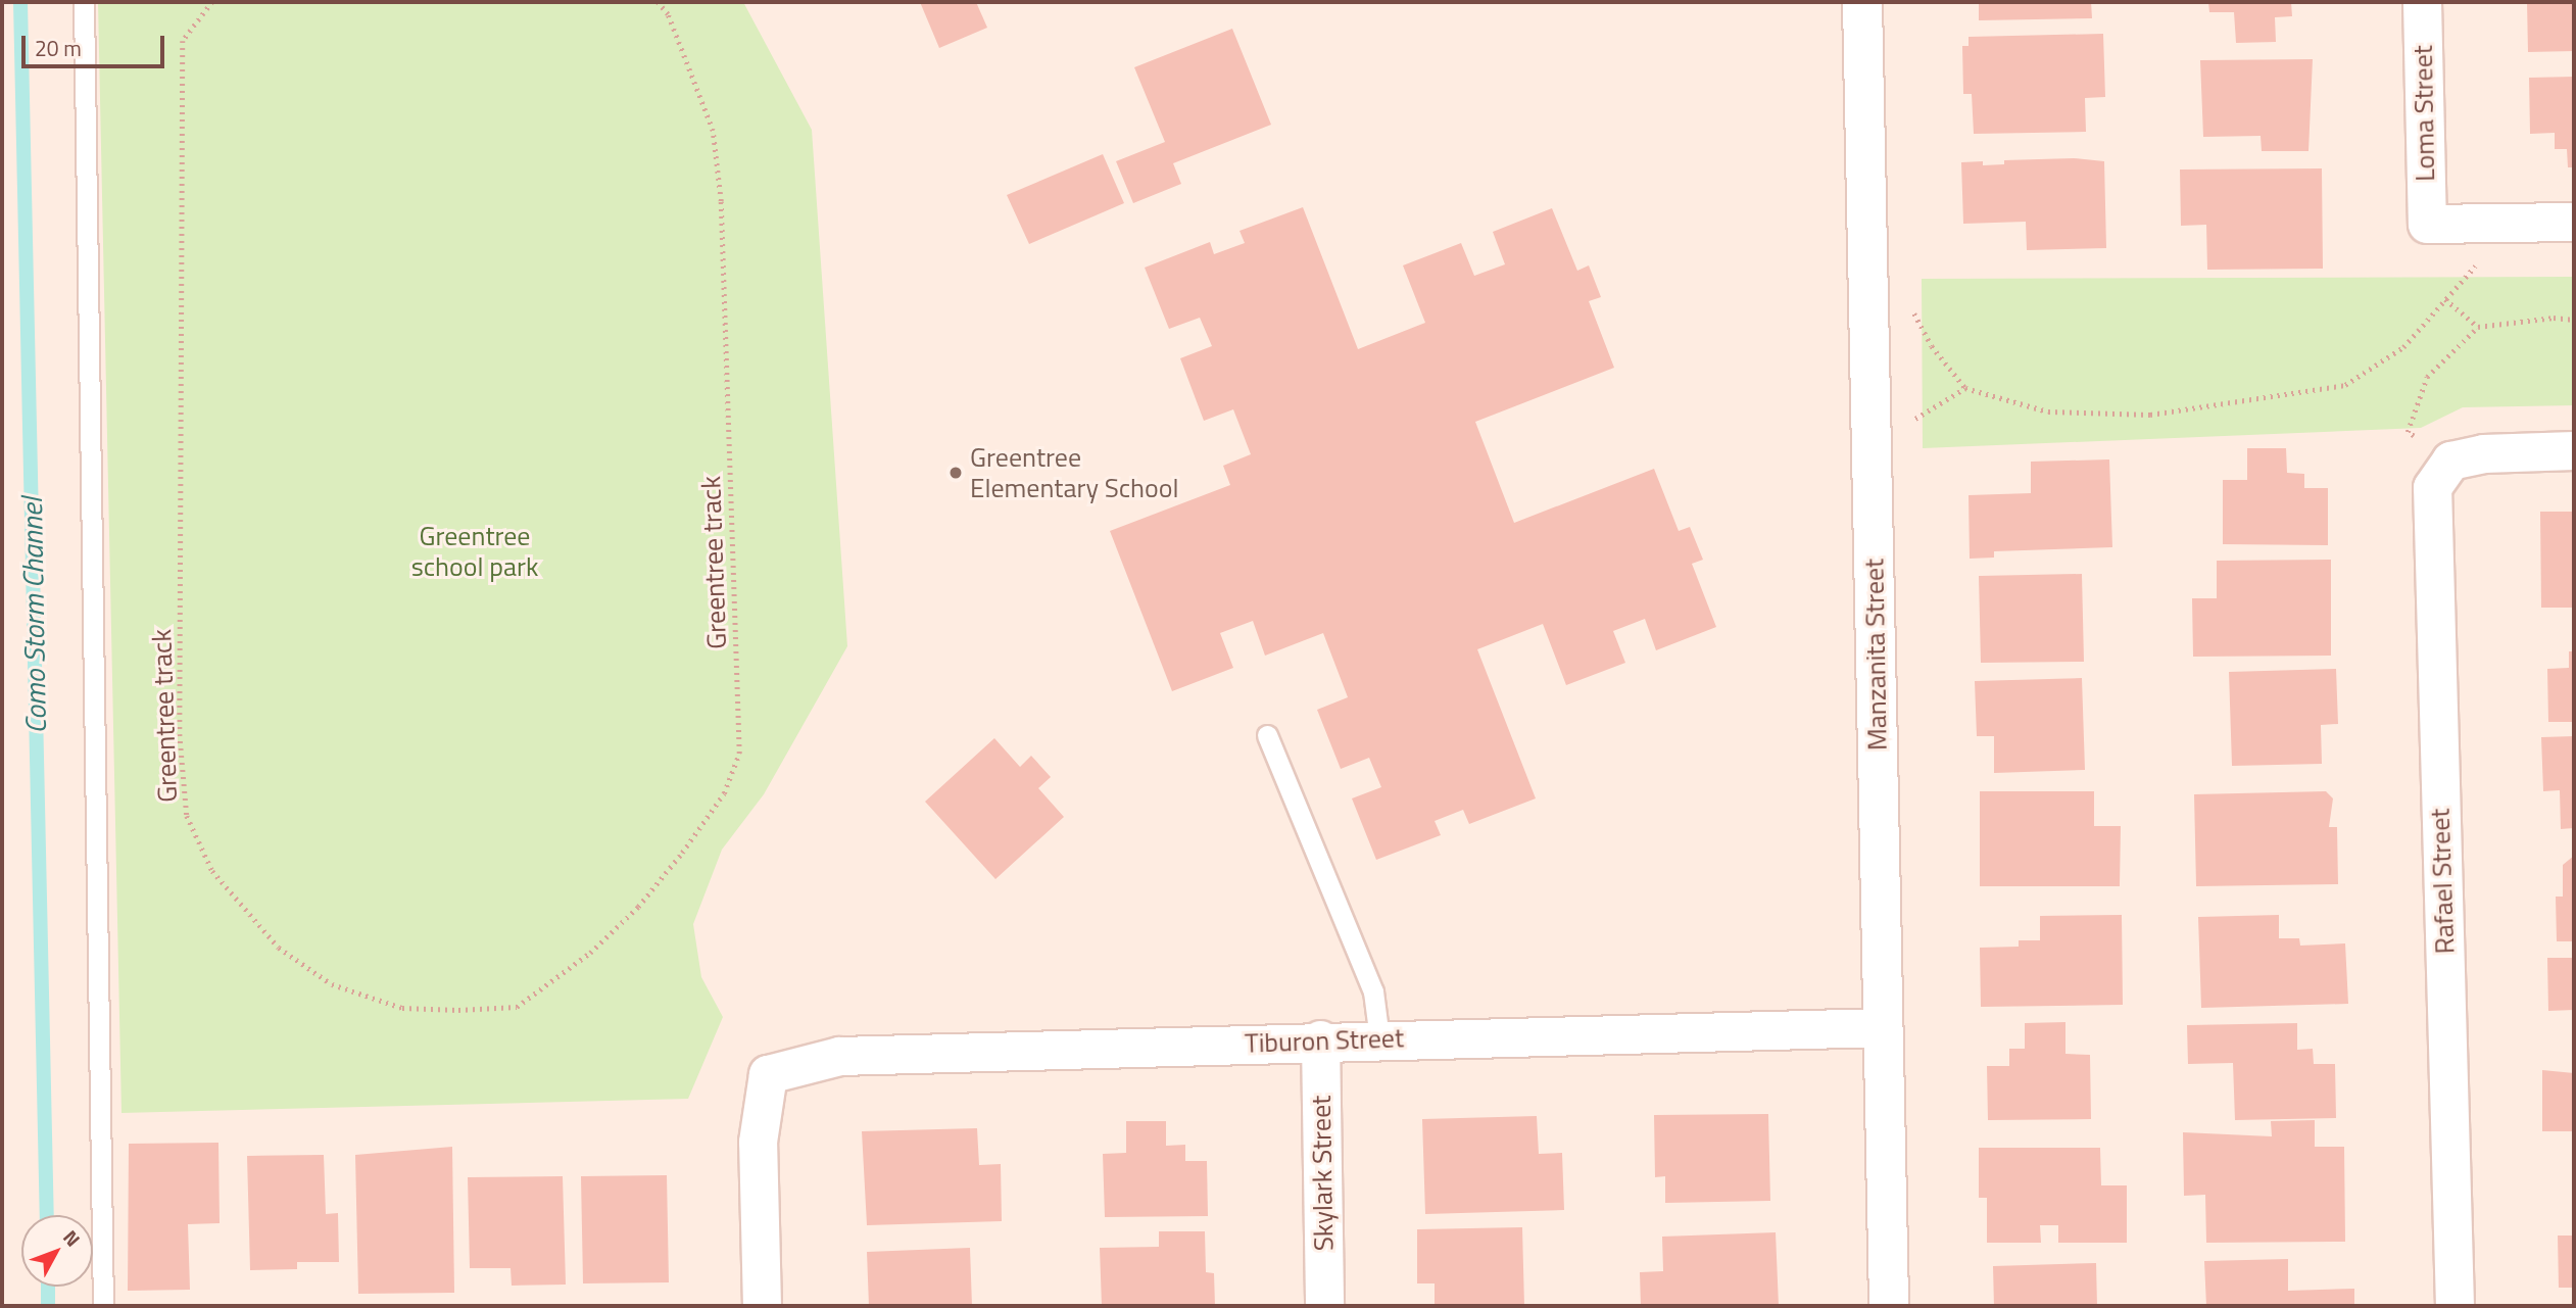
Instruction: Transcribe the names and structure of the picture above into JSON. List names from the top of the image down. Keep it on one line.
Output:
{"streets":{"street":["Loma Street","Manzanita Street","Rafael Street","Tiburon Street","Skylark Street"],"path":["Greentree track"]},"crossings":[["Manzanita Street","Tiburon Street"],["Tiburon Street","Skylark Street"]],"water":["Como Storm Channel"],"parks":["Greentree school park"],"places":["Greentree Elementary School"],"scale_bar":"20 m","north":"top right"}
